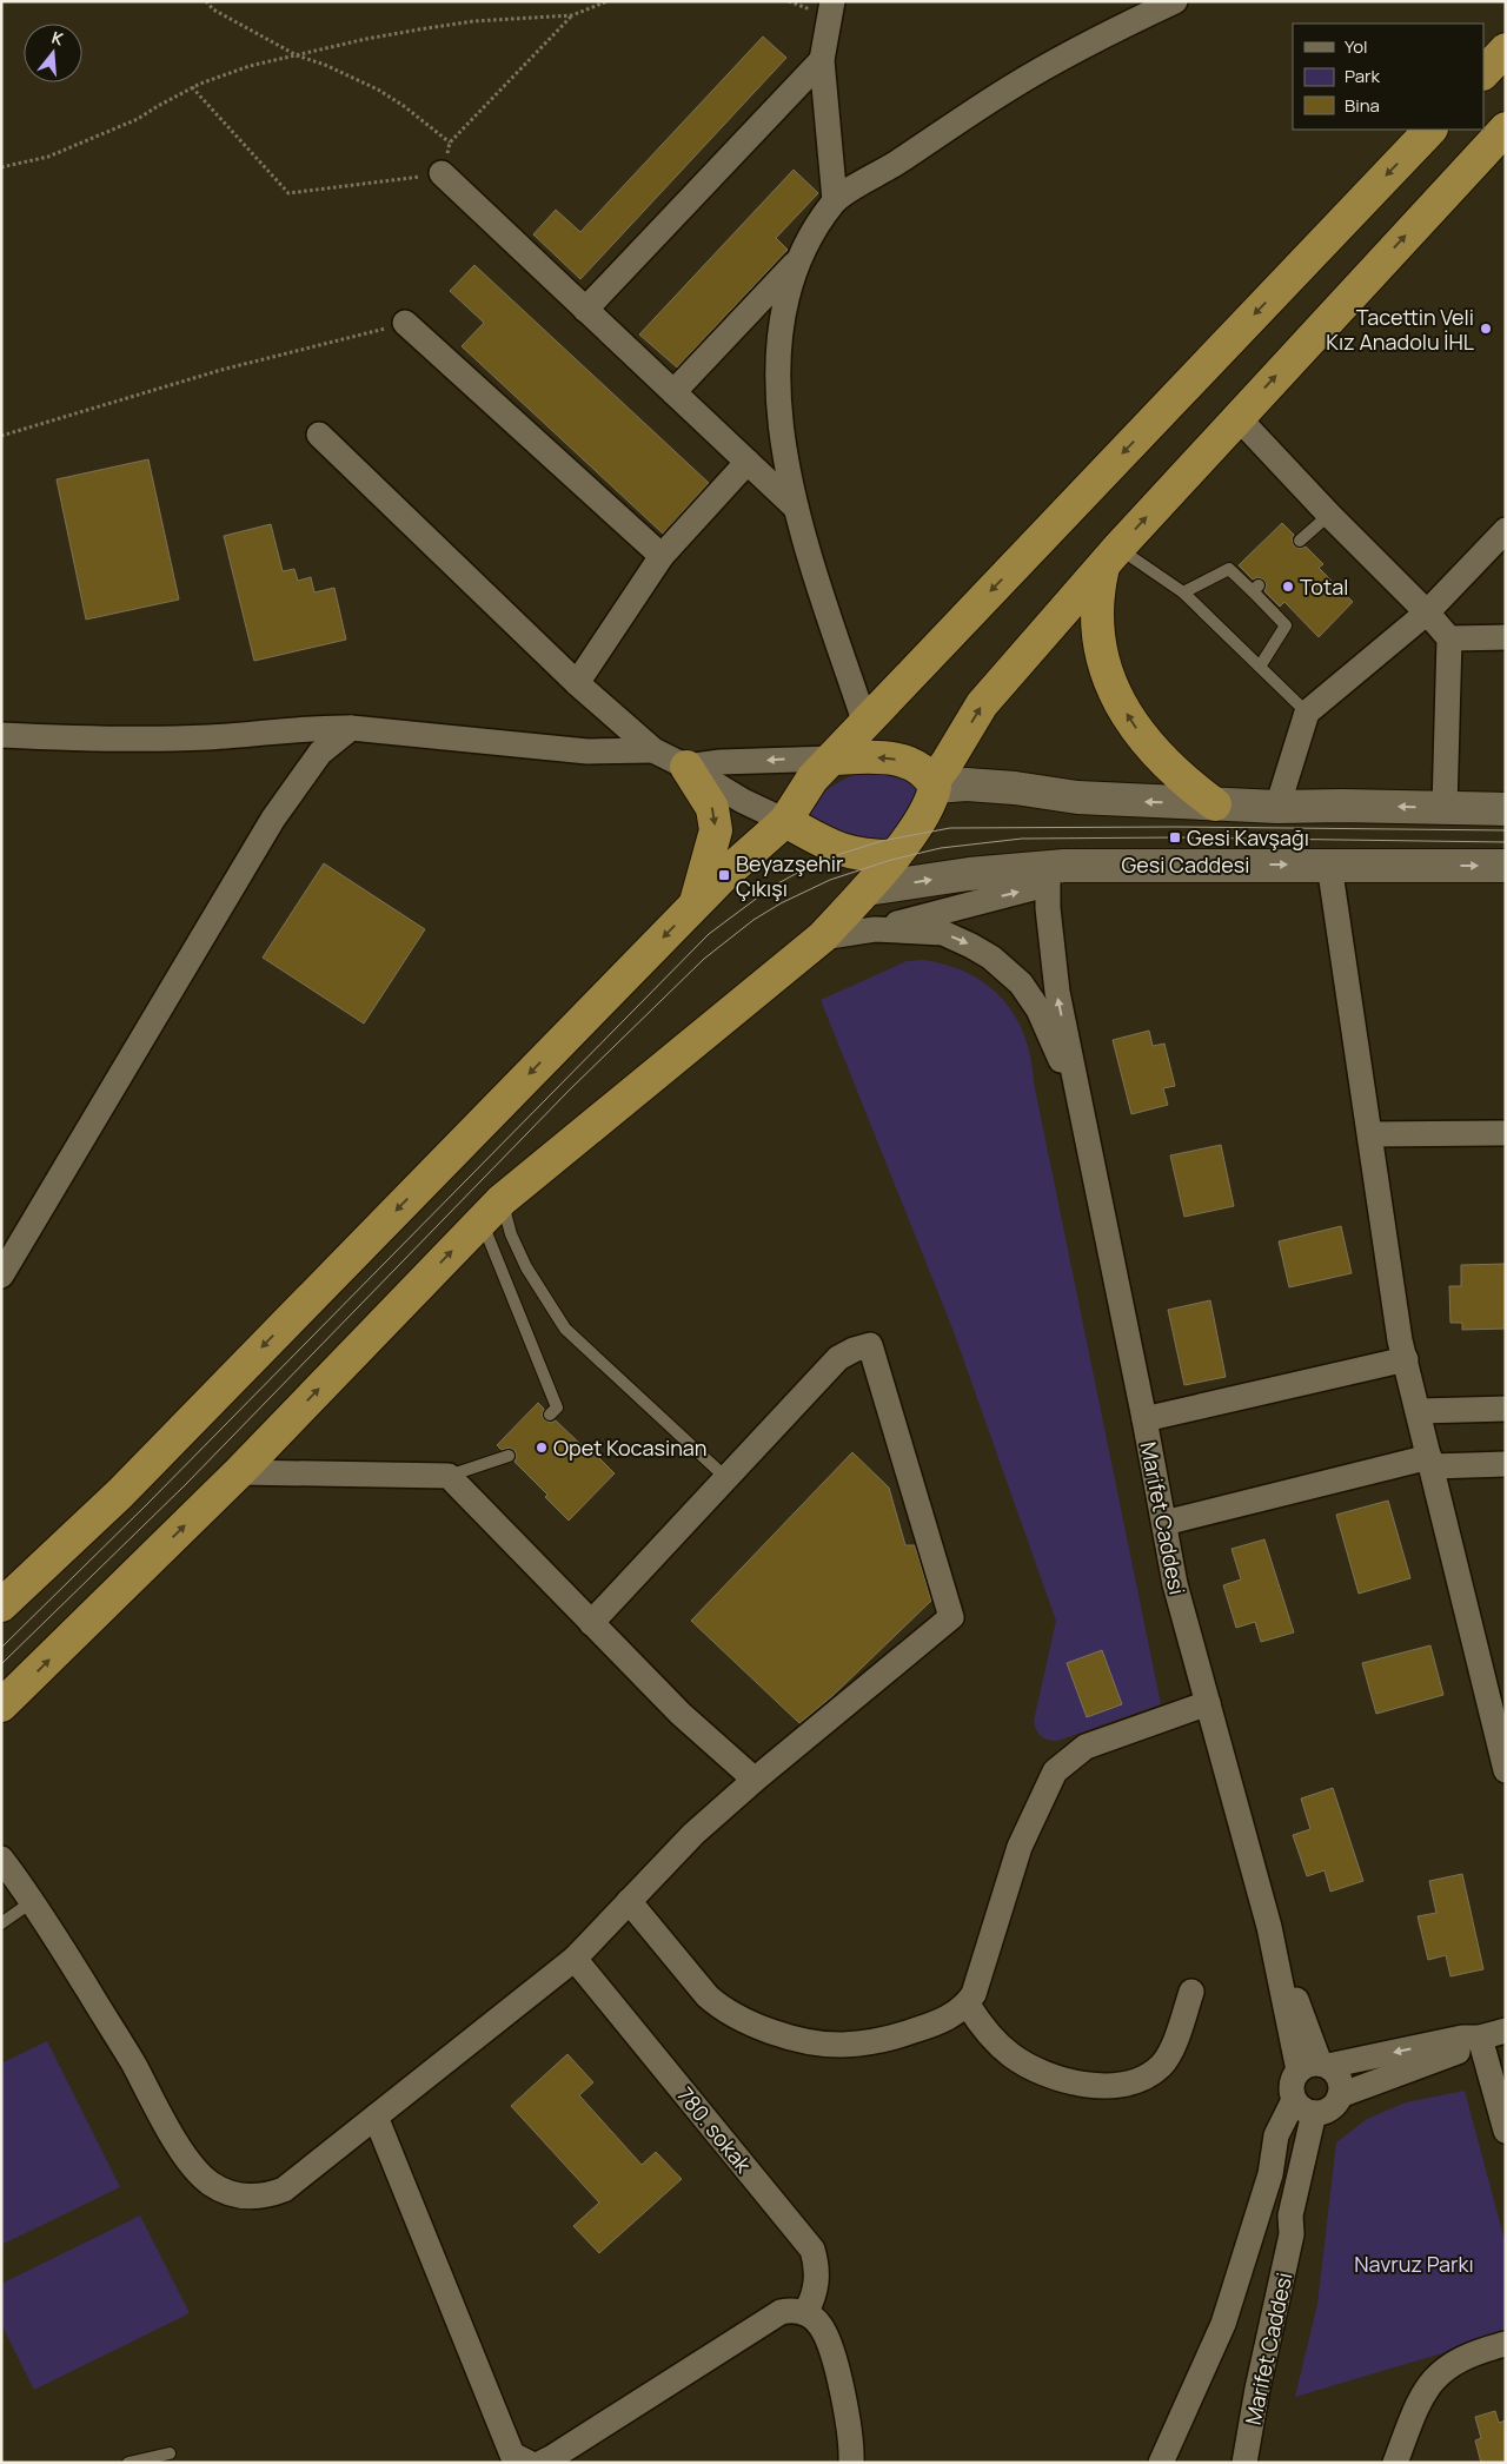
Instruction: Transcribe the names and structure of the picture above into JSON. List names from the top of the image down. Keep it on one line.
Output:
{"streets":{"main road":["Gesi Caddesi"],"street":["Marifet Caddesi","780. sokak"]},"parks":["Navruz Parkı"],"places":{"other":["Tacettin Veli Kız Anadolu İHL","Total","Opet Kocasinan"],"transit":["Gesi Kavşağı","Beyazşehir Çıkışı"]},"legend":["Yol","Park","Bina"],"north":"top"}
